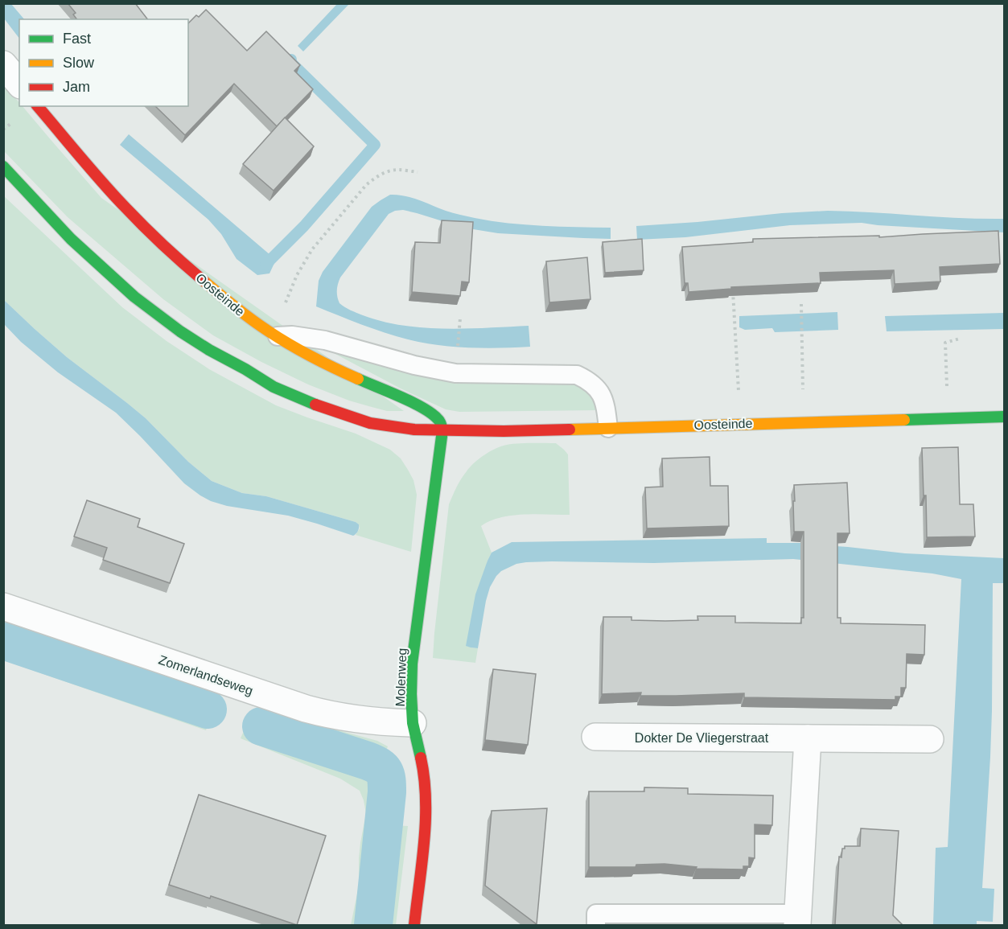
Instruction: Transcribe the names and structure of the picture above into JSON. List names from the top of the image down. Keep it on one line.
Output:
{"streets":{"street":["Oosteinde","Zomerlandseweg","Molenweg","Dokter De Vliegerstraat"]},"crossings":[["Oosteinde","Molenweg"],["Zomerlandseweg","Molenweg"]],"legend":["Fast","Slow","Jam"]}
